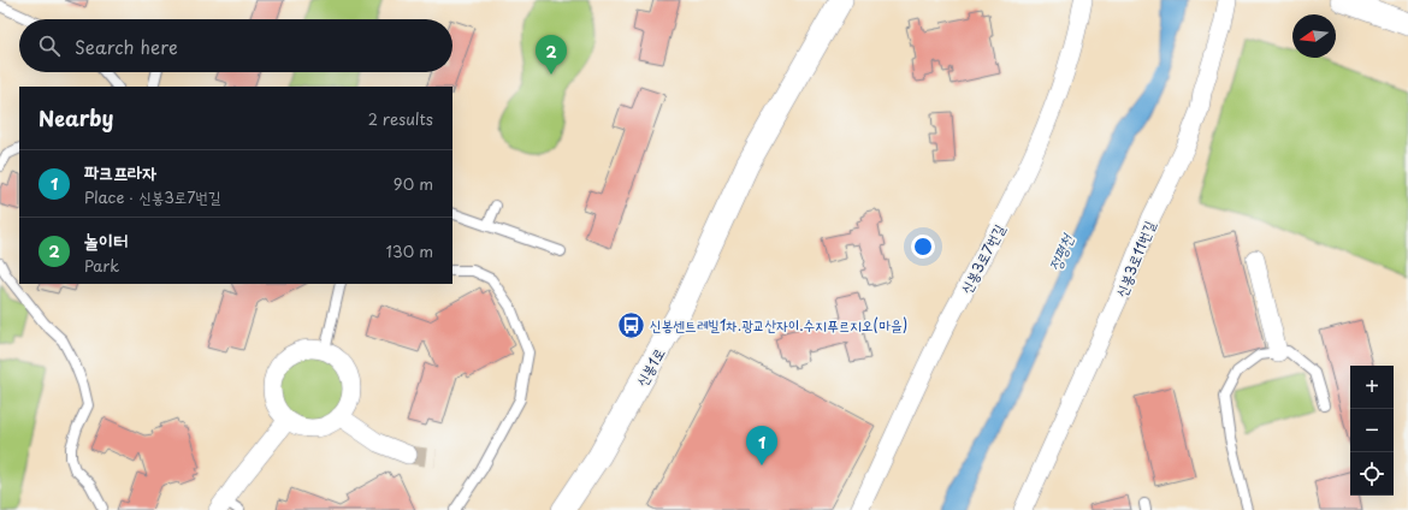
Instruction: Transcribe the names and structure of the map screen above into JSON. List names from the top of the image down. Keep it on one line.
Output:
{"streets":{"street":["신봉3로7번길","신봉3로11번길","신봉1로"]},"water":["정평천"],"places":{"bus stop":["신봉센트레빌1차.광교산자이.수지푸르지오(마을)"]},"north":"left","page":{"search":"Search here","pins":["2","1"],"heading":["Nearby","2 results"],"list":[{"mark":"1","name":"파크프라자","note":"Place · 신봉3로7번길","value":"90 m"},{"mark":"2","name":"놀이터","note":"Park","value":"130 m"}],"map_buttons":["+","−"]}}
